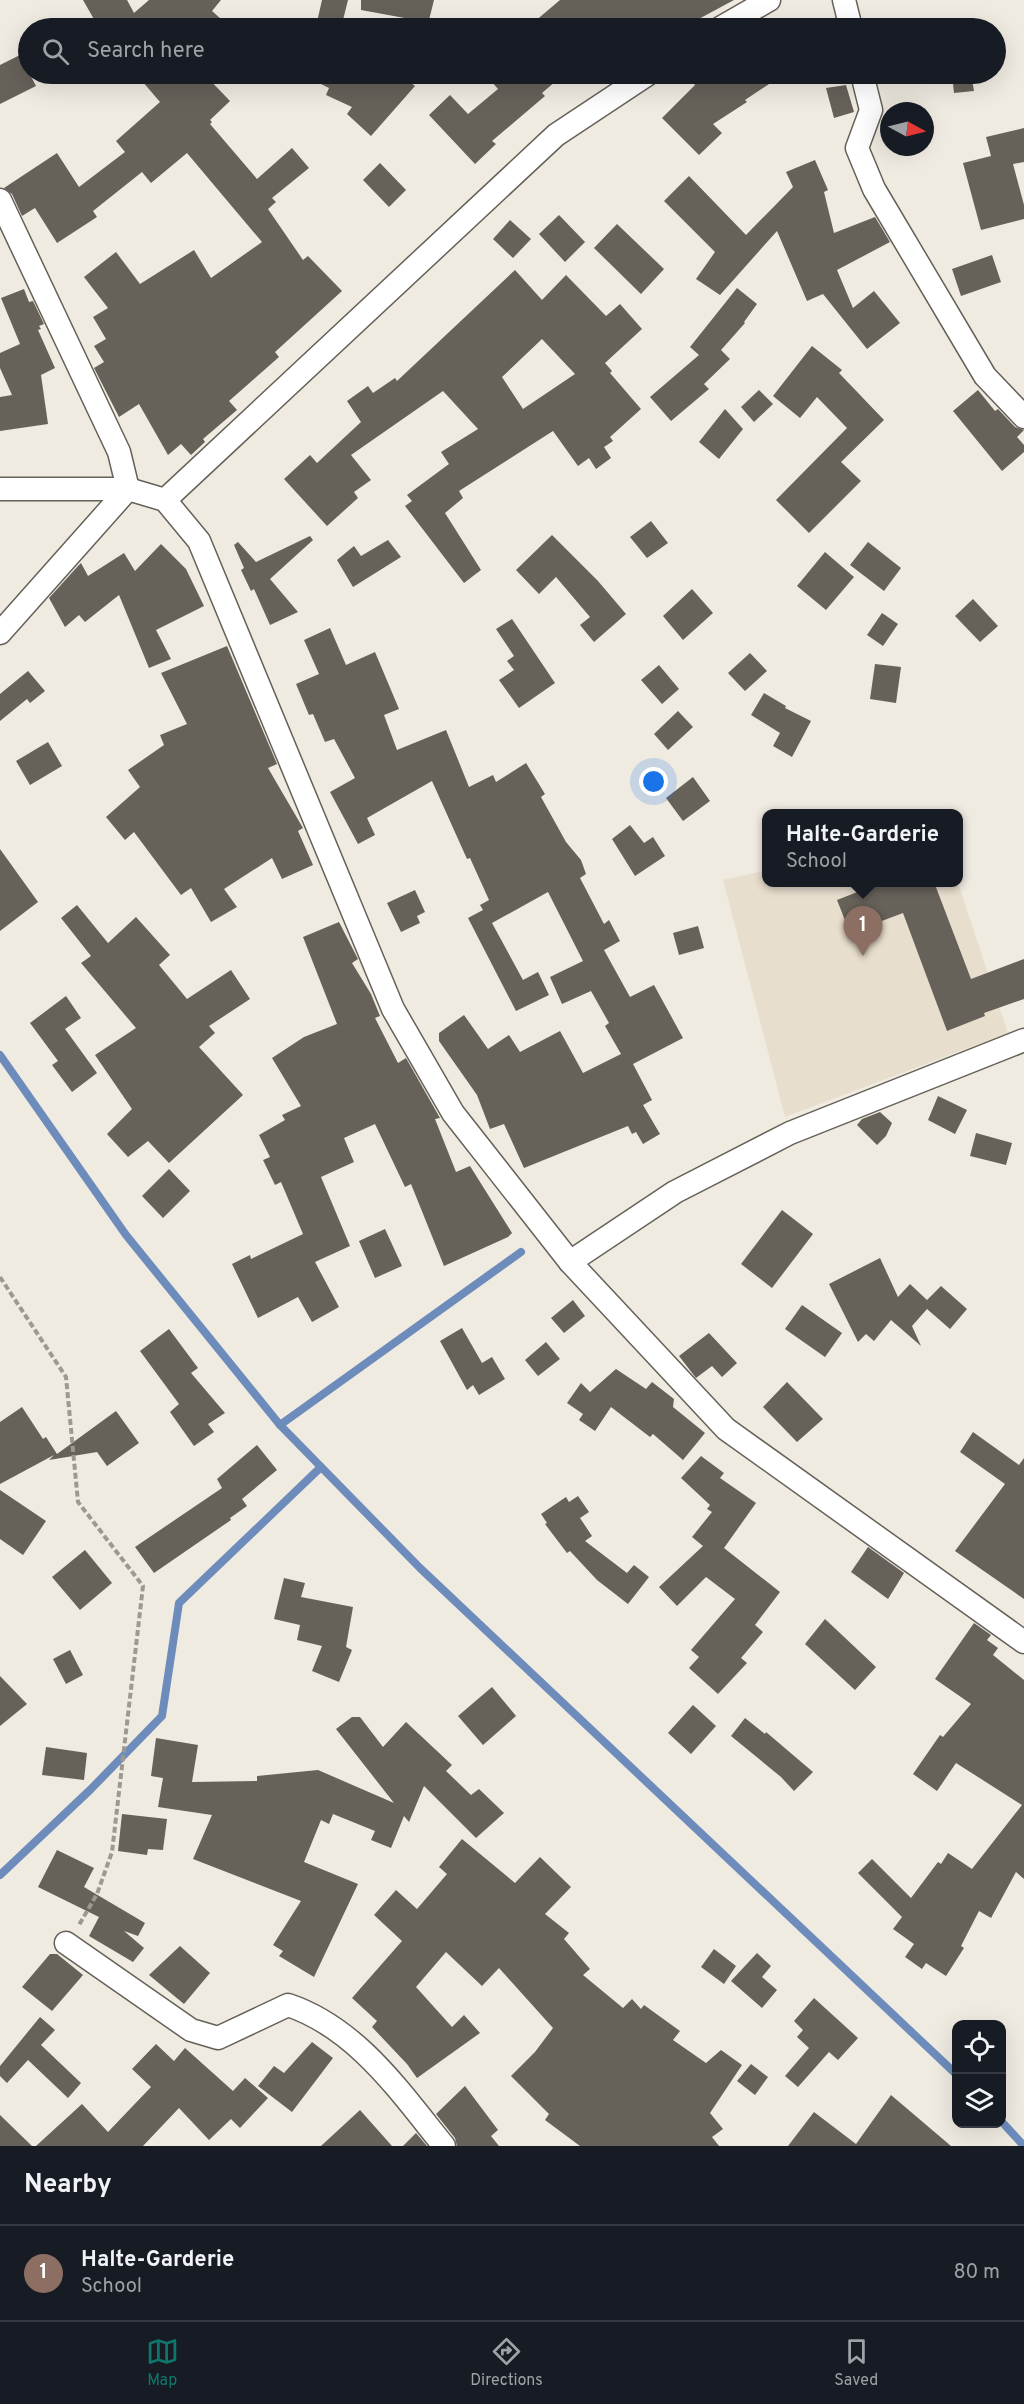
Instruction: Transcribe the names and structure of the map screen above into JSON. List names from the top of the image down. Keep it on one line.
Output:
{"north":"right","page":{"search":"Search here","popup":["Halte-Garderie","School"],"pins":"1","heading":"Nearby","list":[{"mark":"1","name":"Halte-Garderie","note":"School","value":"80 m"}],"nav":["Map","Directions","Saved"]}}
